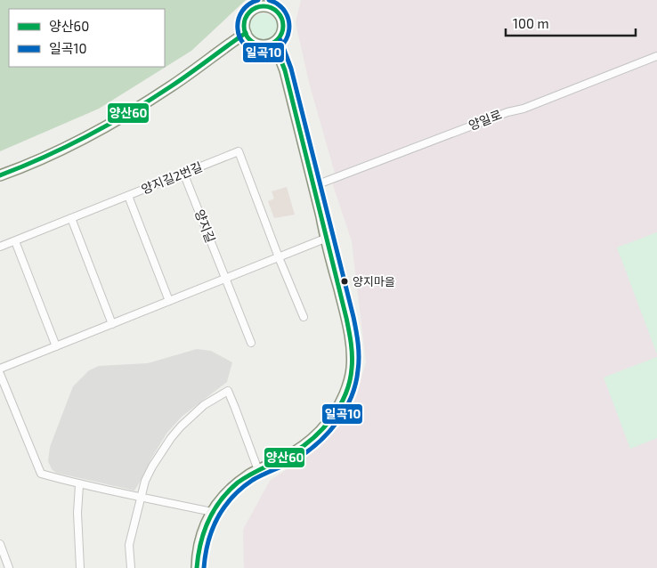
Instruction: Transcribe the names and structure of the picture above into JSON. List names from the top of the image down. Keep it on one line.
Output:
{"streets":{"street":["양일로","양지길2번길","양지길"]},"crossings":[["양지길2번길","양지길"]],"places":["양지마을"],"lines":["transit line 일곡10","transit line 양산60"],"legend":["양산60","일곡10"],"scale_bar":"100 m"}
